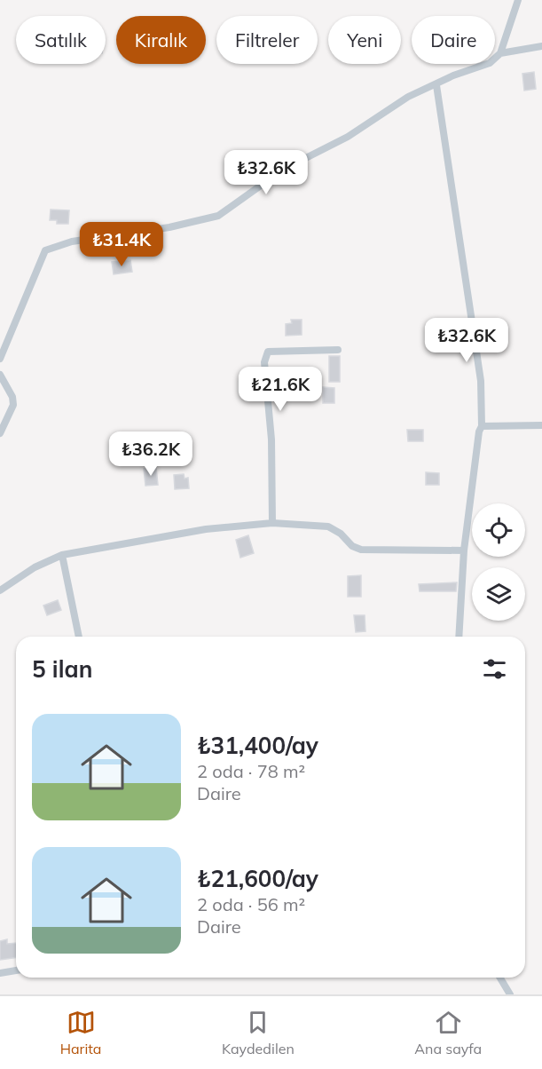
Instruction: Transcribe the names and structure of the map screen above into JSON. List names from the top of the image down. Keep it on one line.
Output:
{"page":{"chip":["Satılık","Kiralık","Filtreler","Yeni","Daire"],"price":["₺32.6K","₺31.4K","₺32.6K","₺21.6K","₺36.2K"],"heading":"5 ilan","list":[{"name":"₺31,400/ay","note":"2 oda · 78 m² · Daire"},{"name":"₺21,600/ay","note":"2 oda · 56 m² · Daire"}],"tabs":["Harita","Kaydedilen","Ana sayfa"]}}
